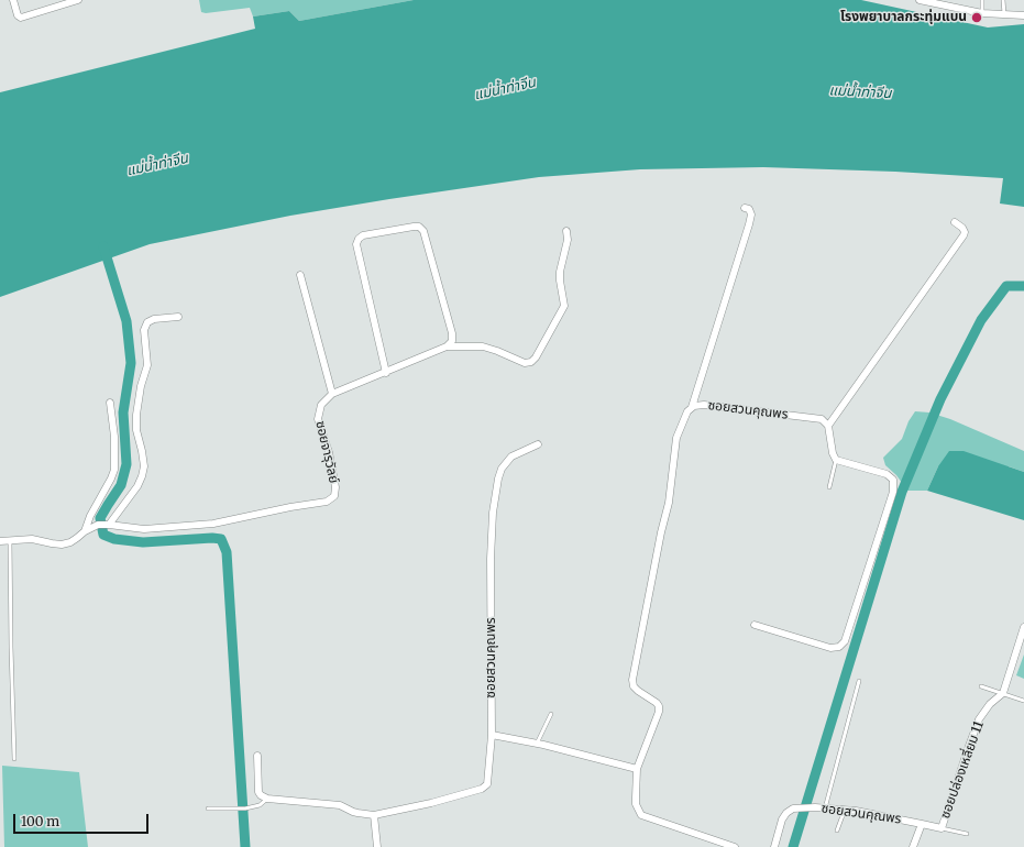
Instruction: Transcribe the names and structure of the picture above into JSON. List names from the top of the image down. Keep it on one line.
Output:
{"streets":{"street":["ซอยสวนคุณพร","ซอยจารุวัลย์","ซอยปล่องเหลี่ยม 11"]},"crossings":[["ซอยสวนคุณพร","ซอยปล่องเหลี่ยม 11"]],"water":["แม่น้ำท่าจีน"],"places":["โรงพยาบาลกระทุ่มแบน"],"scale_bar":"100 m"}
